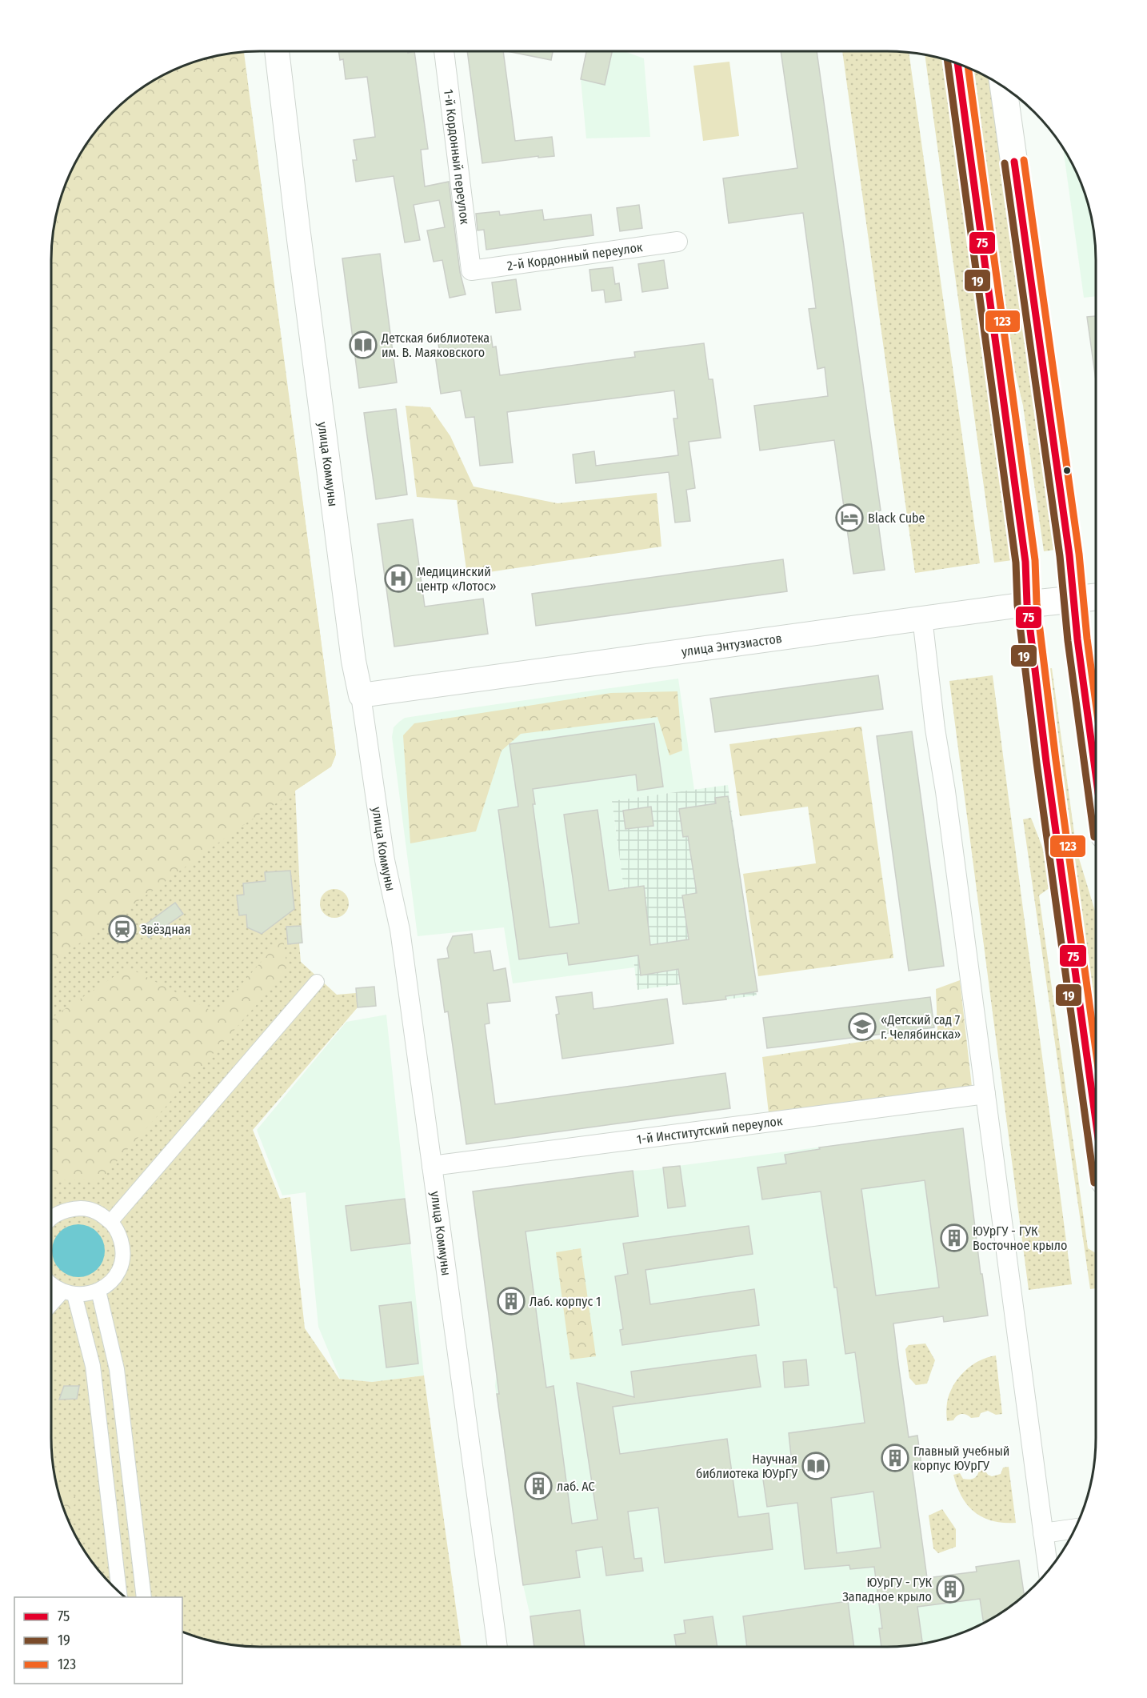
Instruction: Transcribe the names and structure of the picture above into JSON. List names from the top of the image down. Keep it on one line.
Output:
{"streets":{"main road":["улица Энтузиастов"],"street":["1-й Кордонный переулок","2-й Кордонный переулок","улица Коммуны","1-й Институтский переулок"]},"crossings":[["1-й Кордонный переулок","2-й Кордонный переулок"],["улица Коммуны","улица Энтузиастов"],["улица Коммуны","1-й Институтский переулок"]],"places":{"library":["Детская библиотека им. В. Маяковского","Научная библиотека ЮУрГУ"],"hotel":["Black Cube"],"hospital":["Медицинский центр «Лотос»"],"station":["Звёздная"],"school or university":["«Детский сад 7 г. Челябинска»"],"building":["ЮУрГУ - ГУК Восточное крыло","Лаб. корпус 1","Главный учебный корпус ЮУрГУ","лаб. АС","ЮУрГУ - ГУК Западное крыло"]},"lines":["transit line 19","transit line 75","transit line 123"],"legend":["75","19","123"]}
